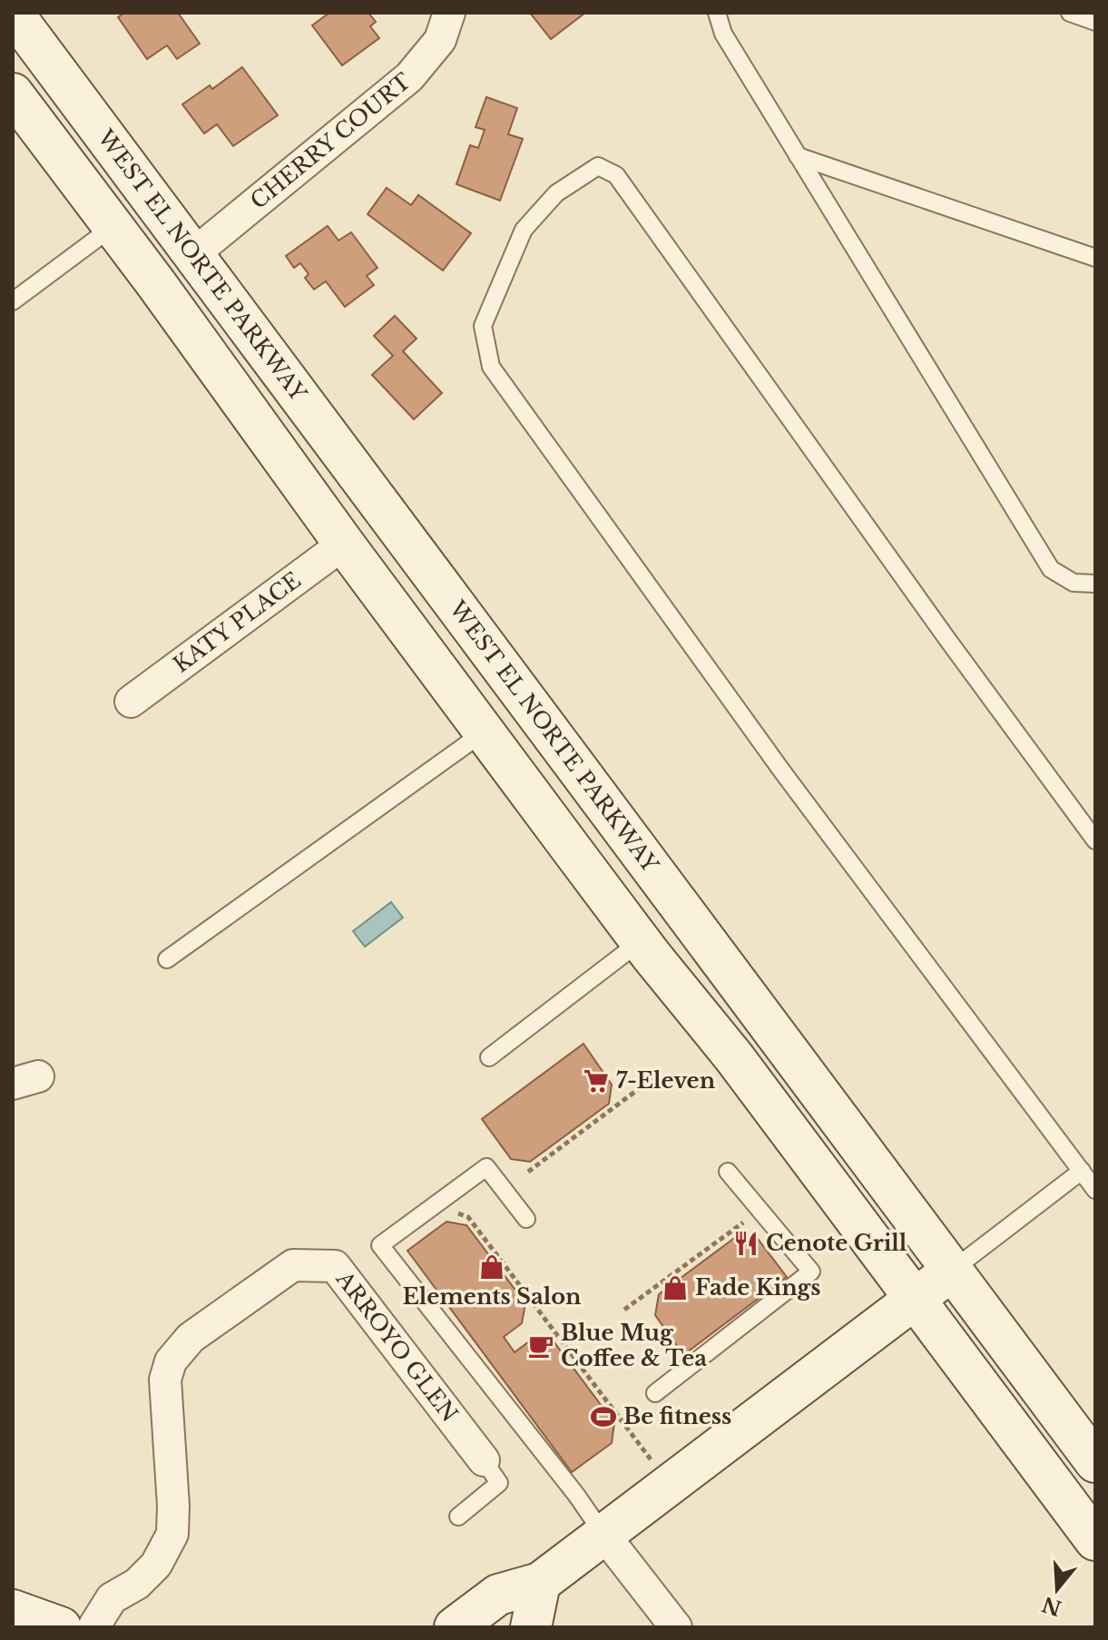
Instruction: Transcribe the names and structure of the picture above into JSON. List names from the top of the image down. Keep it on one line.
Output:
{"streets":{"main road":["WEST EL NORTE PARKWAY"],"street":["CHERRY COURT","KATY PLACE","ARROYO GLEN"]},"crossings":[["CHERRY COURT","WEST EL NORTE PARKWAY"]],"places":{"supermarket":["7-Eleven"],"restaurant":["Cenote Grill"],"shop":["Elements Salon","Fade Kings"],"cafe":["Blue Mug Coffee & Tea"],"sports":["Be fitness"]},"north":"bottom"}
